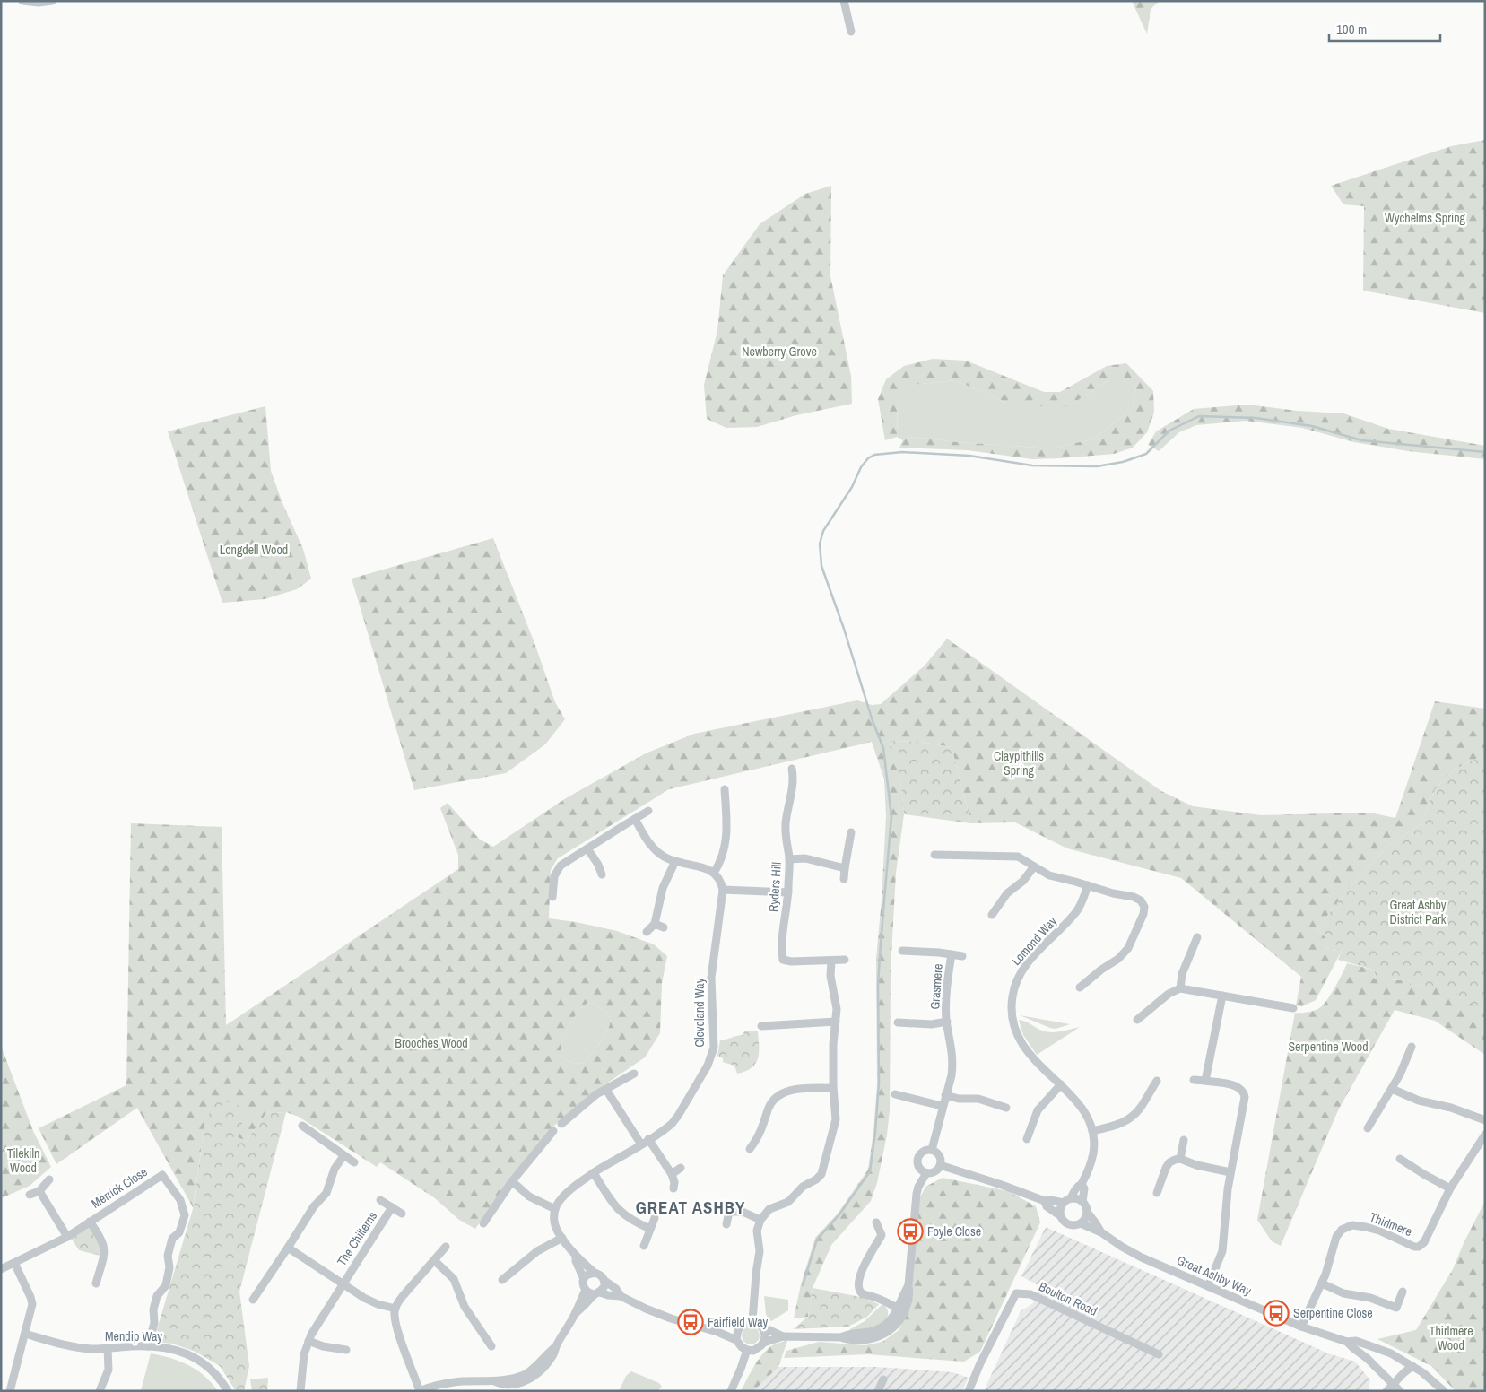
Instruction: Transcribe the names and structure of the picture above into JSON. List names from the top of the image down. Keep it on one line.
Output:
{"streets":{"street":["Ryders Hill","Lomond Way","Grasmere","Cleveland Way","Merrick Close","Thirlmere","The Chilterns","Great Ashby Way","Boulton Road","Mendip Way"]},"crossings":[["Lomond Way","Great Ashby Way"],["Merrick Close","Mendip Way"],["Thirlmere","Great Ashby Way"]],"districts":["GREAT ASHBY"],"parks":["Wychelms Spring","Newberry Grove","Longdell Wood","Claypithills Spring","Great Ashby District Park","Brooches Wood","Serpentine Wood","Tilekiln Wood","Thirlmere Wood"],"places":{"bus stop":["Foyle Close","Serpentine Close","Fairfield Way"]},"scale_bar":"100 m"}
